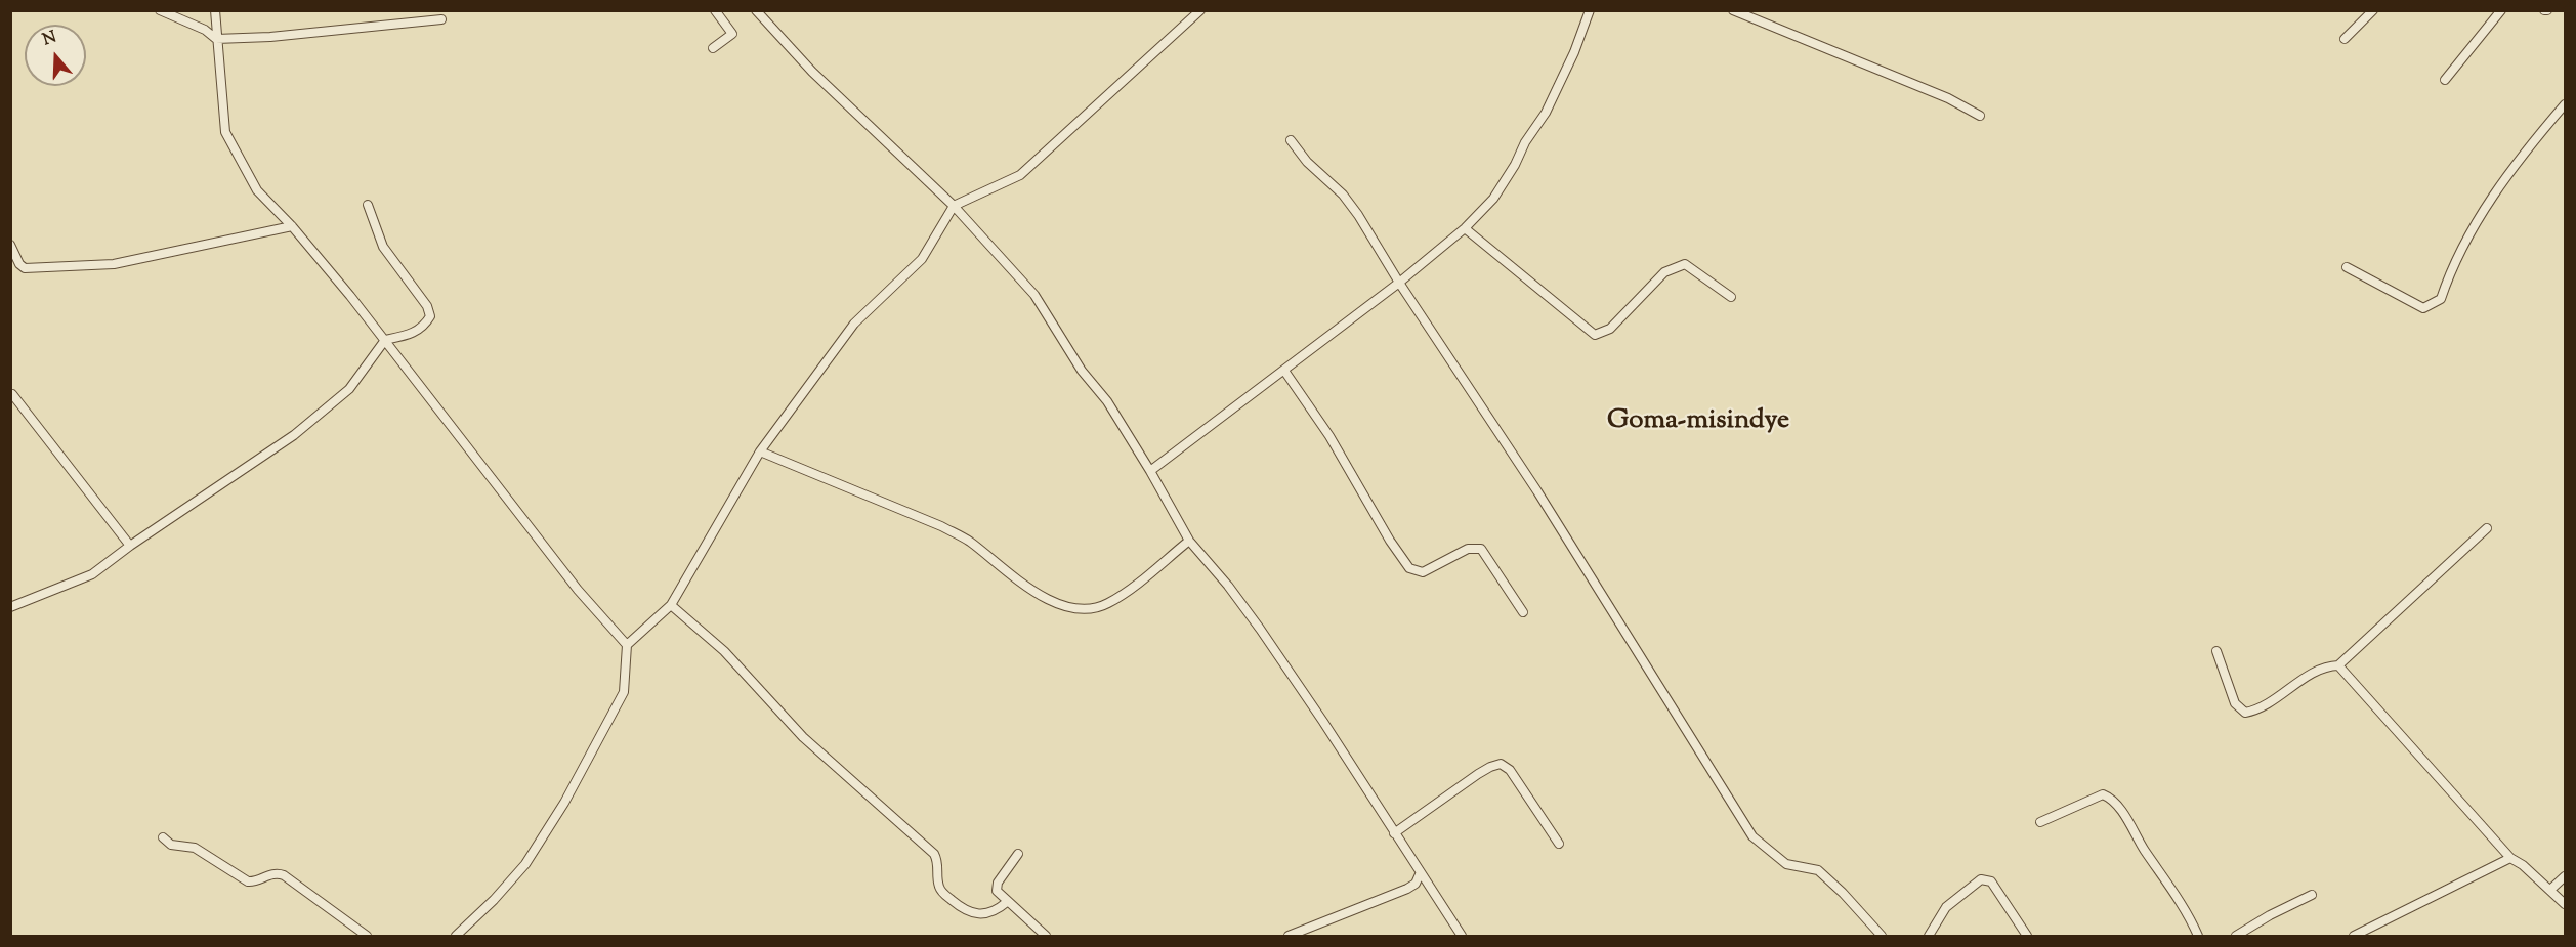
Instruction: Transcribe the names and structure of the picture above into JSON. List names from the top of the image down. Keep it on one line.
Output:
{"districts":["Goma-misindye"],"north":"top"}
